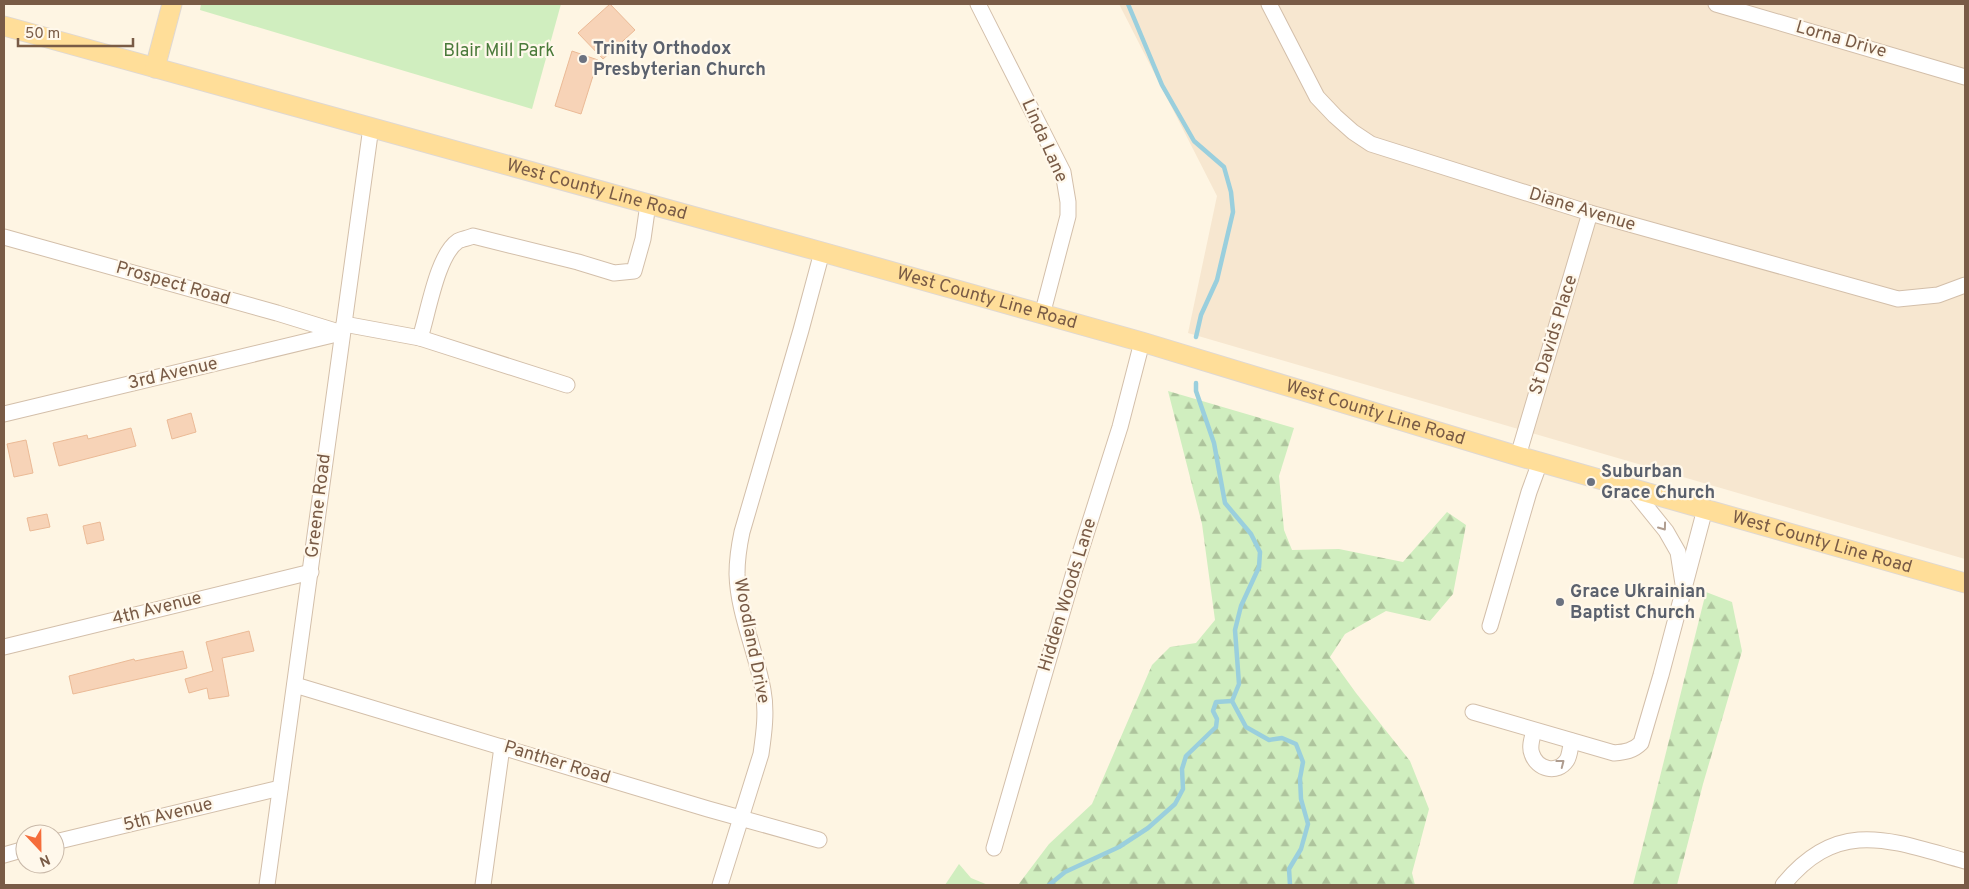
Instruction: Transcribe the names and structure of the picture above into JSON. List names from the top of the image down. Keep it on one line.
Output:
{"streets":{"main road":["West County Line Road"],"street":["Lorna Drive","Linda Lane","Diane Avenue","Prospect Road","St Davids Place","3rd Avenue","Greene Road","Hidden Woods Lane","4th Avenue","Woodland Drive","Panther Road","5th Avenue"]},"crossings":[["Linda Lane","West County Line Road"],["West County Line Road","St Davids Place"],["West County Line Road","Greene Road"],["West County Line Road","Hidden Woods Lane"],["West County Line Road","Woodland Drive"],["Diane Avenue","St Davids Place"],["Prospect Road","3rd Avenue"],["Prospect Road","Greene Road"],["3rd Avenue","Greene Road"],["Greene Road","4th Avenue"],["Greene Road","Panther Road"],["Greene Road","5th Avenue"],["Woodland Drive","Panther Road"]],"parks":["Blair Mill Park"],"places":["Trinity Orthodox Presbyterian Church","Suburban Grace Church","Grace Ukrainian Baptist Church"],"scale_bar":"50 m","north":"bottom"}
